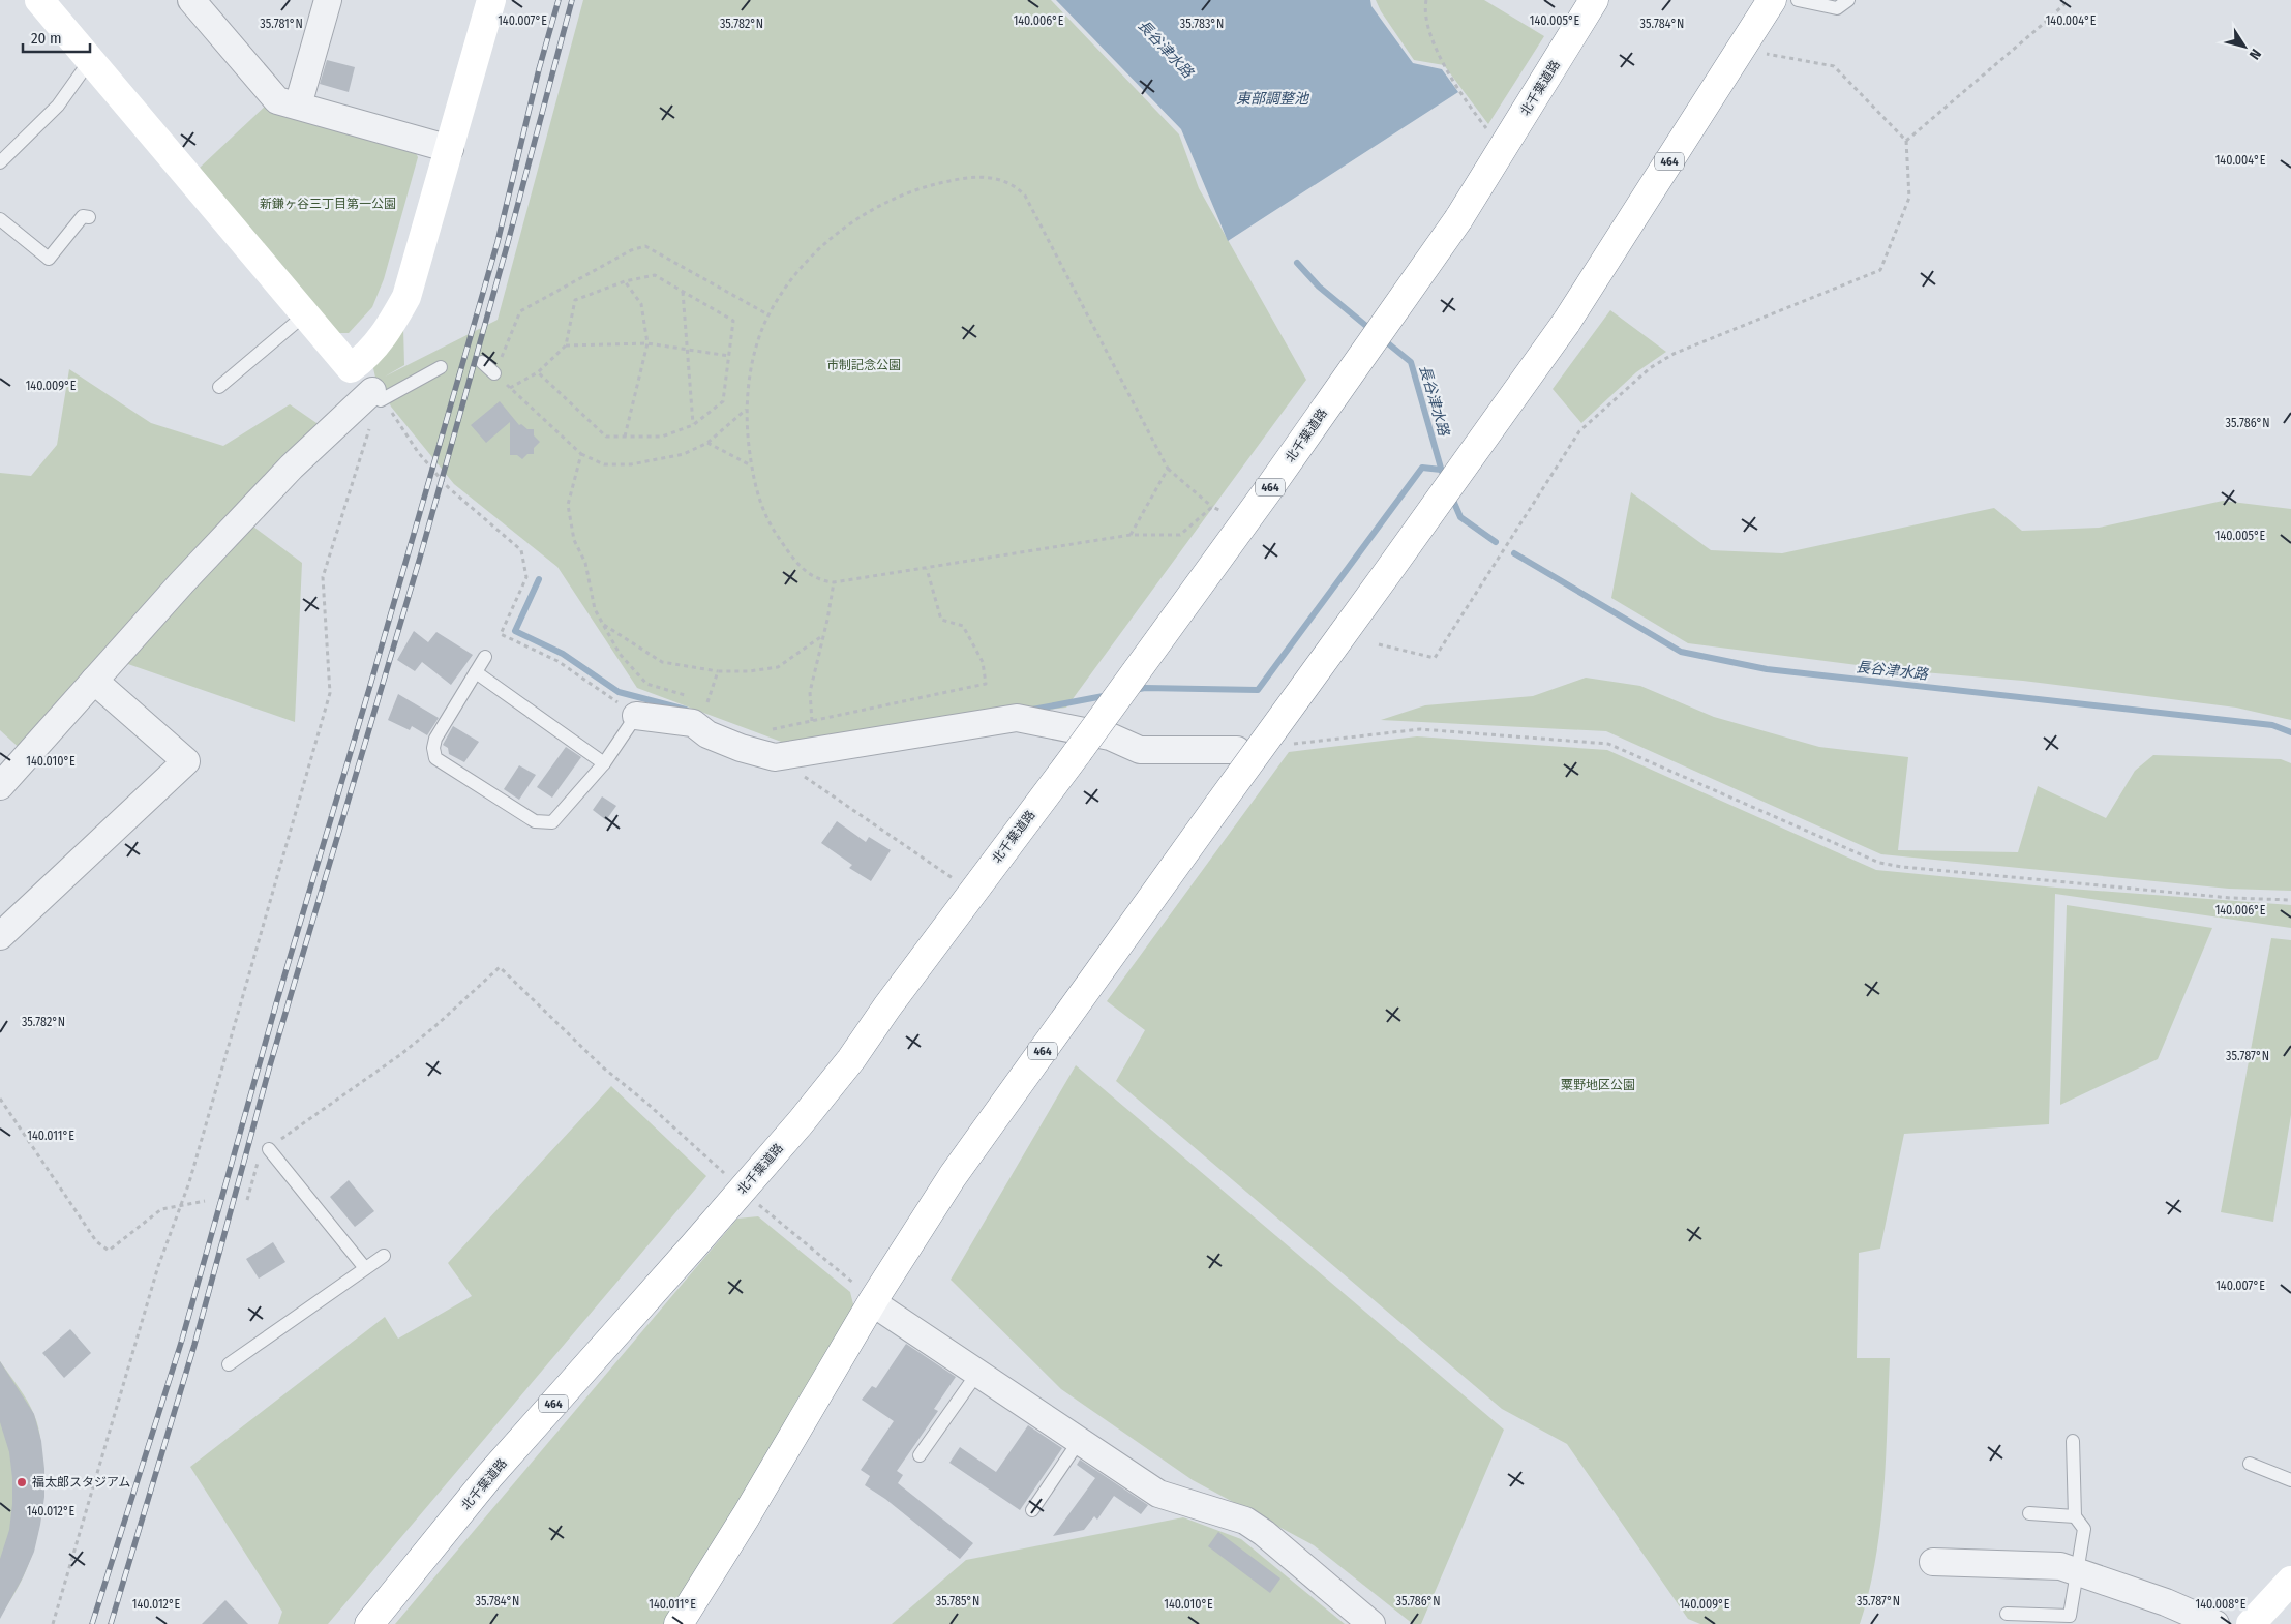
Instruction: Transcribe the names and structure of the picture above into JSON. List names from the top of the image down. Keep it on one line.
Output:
{"streets":{"main road":["北千葉道路","464"]},"water":["長谷津水路","東部調整池"],"parks":["新鎌ヶ谷三丁目第一公園","市制記念公園","粟野地区公園"],"places":["福太郎スタジアム"],"scale_bar":"20 m","north":"bottom right","coordinates":["140.007°E","140.006°E","140.005°E","140.004°E","35.781°N","35.782°N","35.783°N","35.784°N","140.009°E","35.786°N","140.010°E","35.787°N","140.011°E","140.012°E","35.785°N","140.008°E"]}
